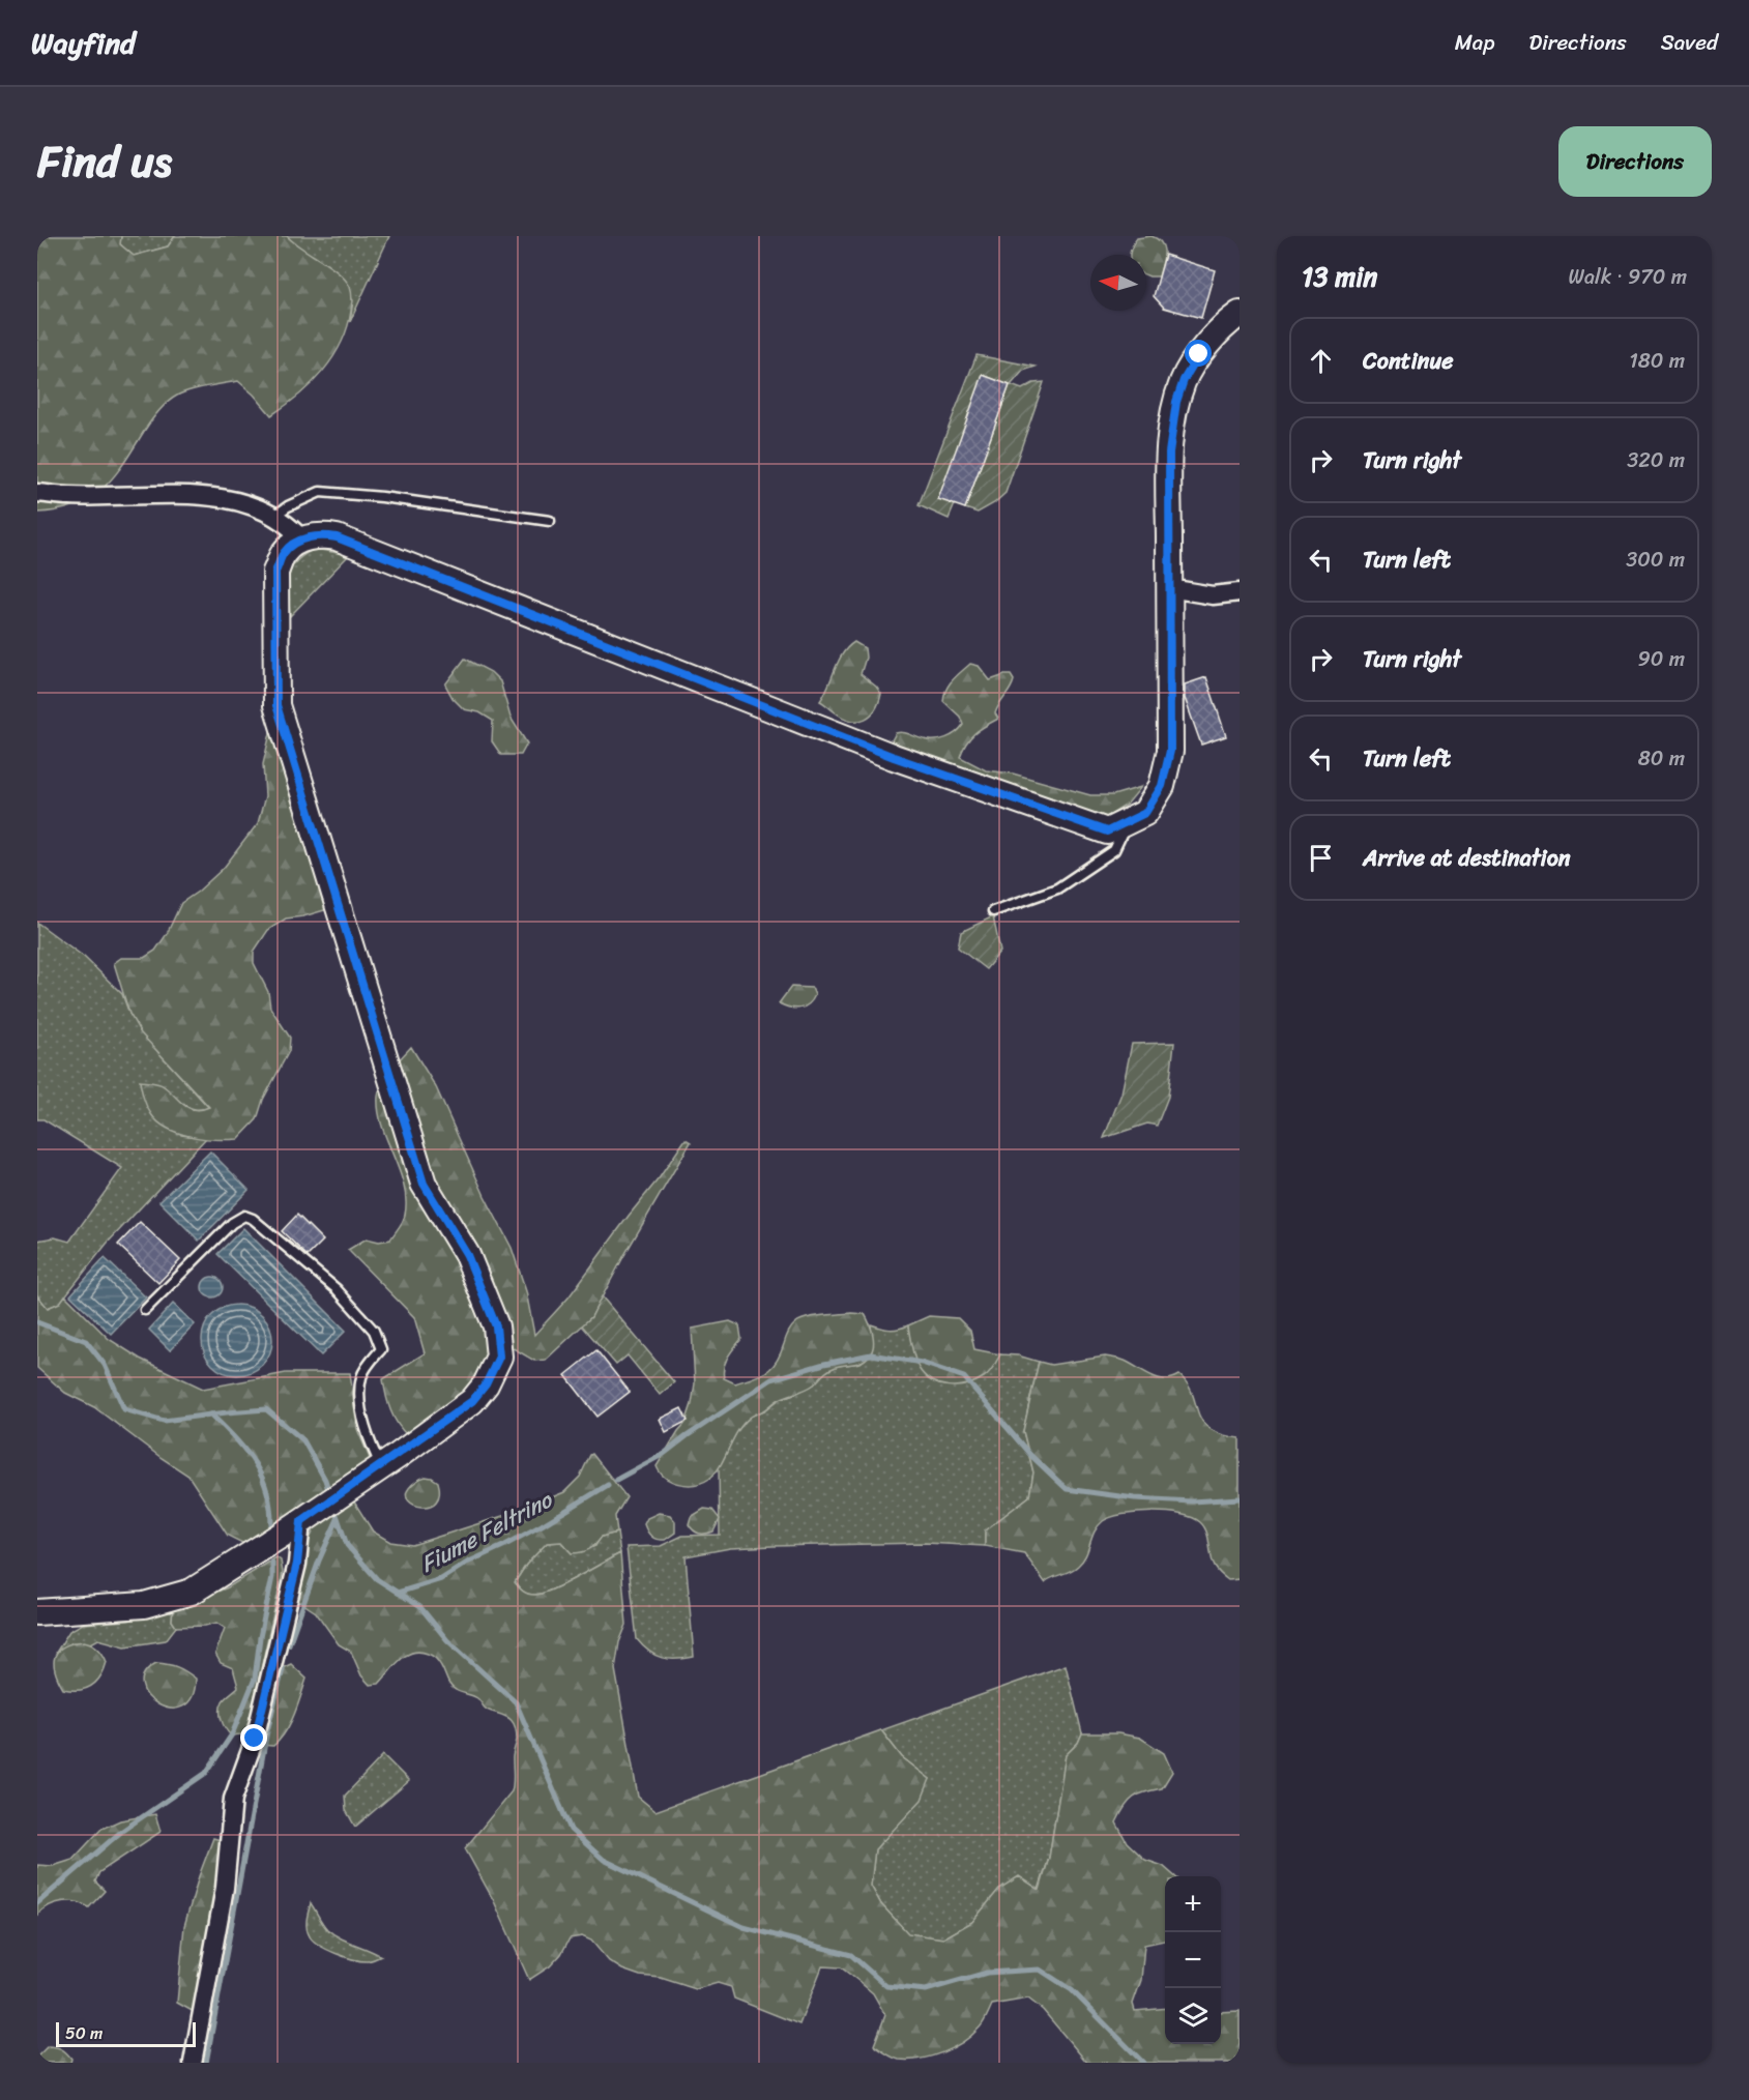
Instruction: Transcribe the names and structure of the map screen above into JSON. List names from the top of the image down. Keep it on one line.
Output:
{"water":["Fiume Feltrino"],"scale_bar":"50 m","north":"left","page":{"header":"Wayfind","nav":["Map","Directions","Saved"],"title":"Find us","buttons":"Directions","heading":["13 min","Walk · 970 m"],"list":[["Continue","180 m"],["Turn right","320 m"],["Turn left","300 m"],["Turn right","90 m"],["Turn left","80 m"],"Arrive at destination"],"map_buttons":["+","−"],"scale":"50 m"}}
